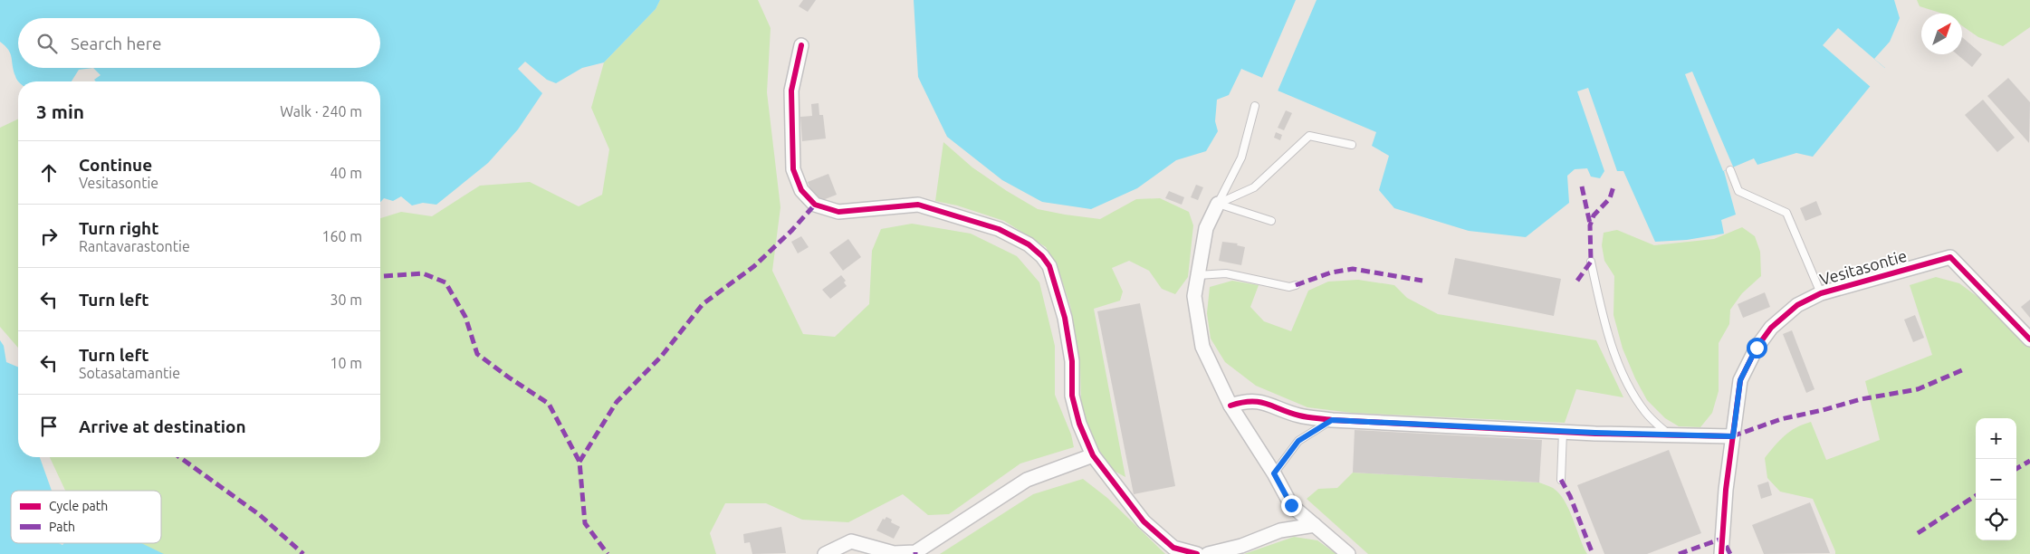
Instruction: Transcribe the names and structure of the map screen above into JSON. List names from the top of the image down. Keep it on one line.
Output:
{"streets":{"street":["Vesitasontie"]},"legend":["Cycle path","Path"],"north":"top right","page":{"search":"Search here","heading":["3 min","Walk · 240 m"],"list":[["Continue","Vesitasontie","40 m"],["Turn right","Rantavarastontie","160 m"],["Turn left","30 m"],["Turn left","Sotasatamantie","10 m"],"Arrive at destination"],"map_buttons":["+","−"]}}
